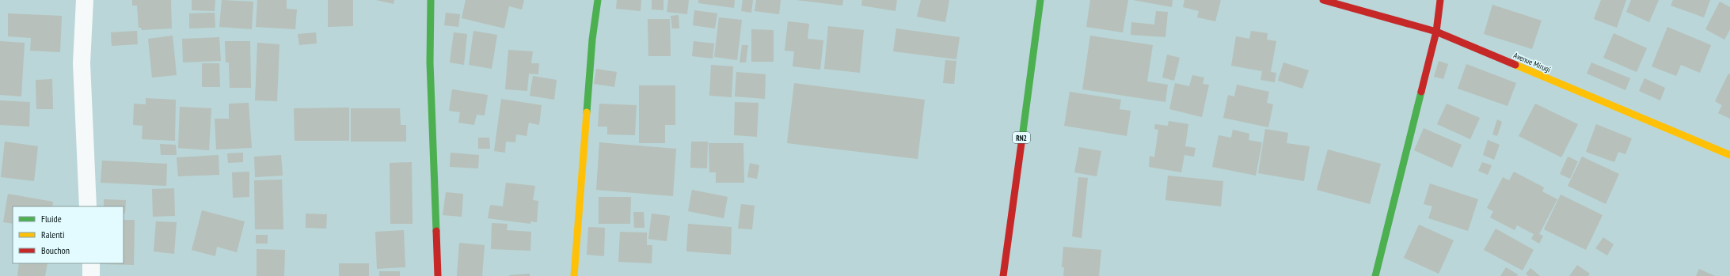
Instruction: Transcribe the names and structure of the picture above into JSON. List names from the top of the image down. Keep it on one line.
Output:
{"streets":{"main road":["Avenue Mirugi","RN2"]},"legend":["Fluide","Ralenti","Bouchon"]}
